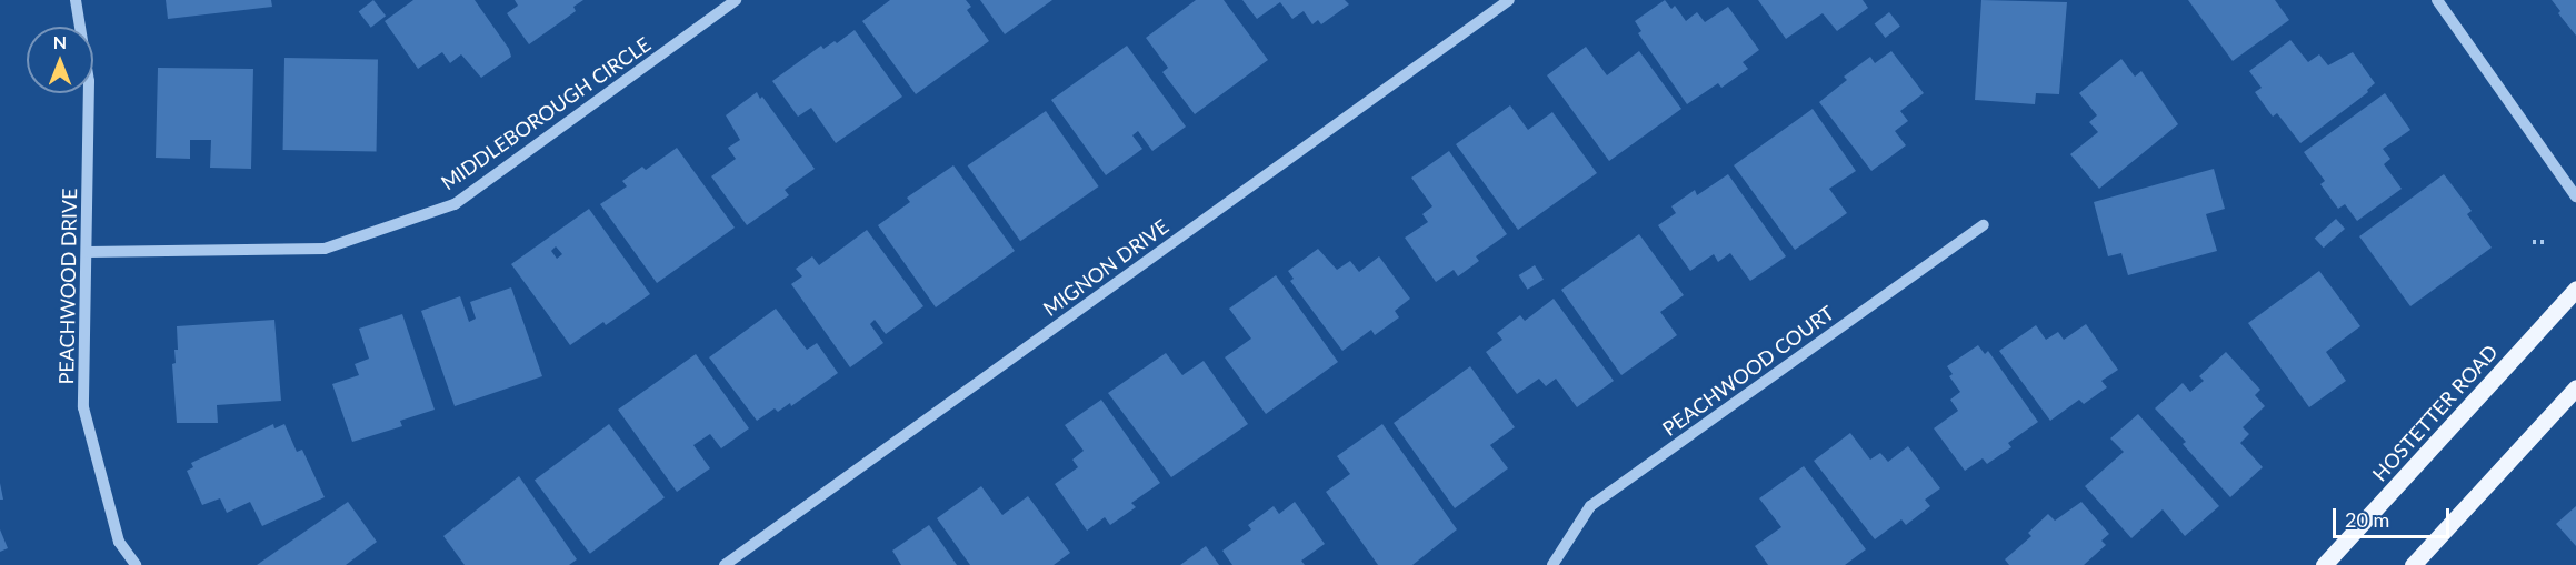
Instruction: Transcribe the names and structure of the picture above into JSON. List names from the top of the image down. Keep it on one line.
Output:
{"streets":{"main road":["HOSTETTER ROAD"],"street":["MIDDLEBOROUGH CIRCLE","MIGNON DRIVE","PEACHWOOD DRIVE","PEACHWOOD COURT"]},"crossings":[["MIDDLEBOROUGH CIRCLE","PEACHWOOD DRIVE"]],"scale_bar":"20 m","north":"top"}
